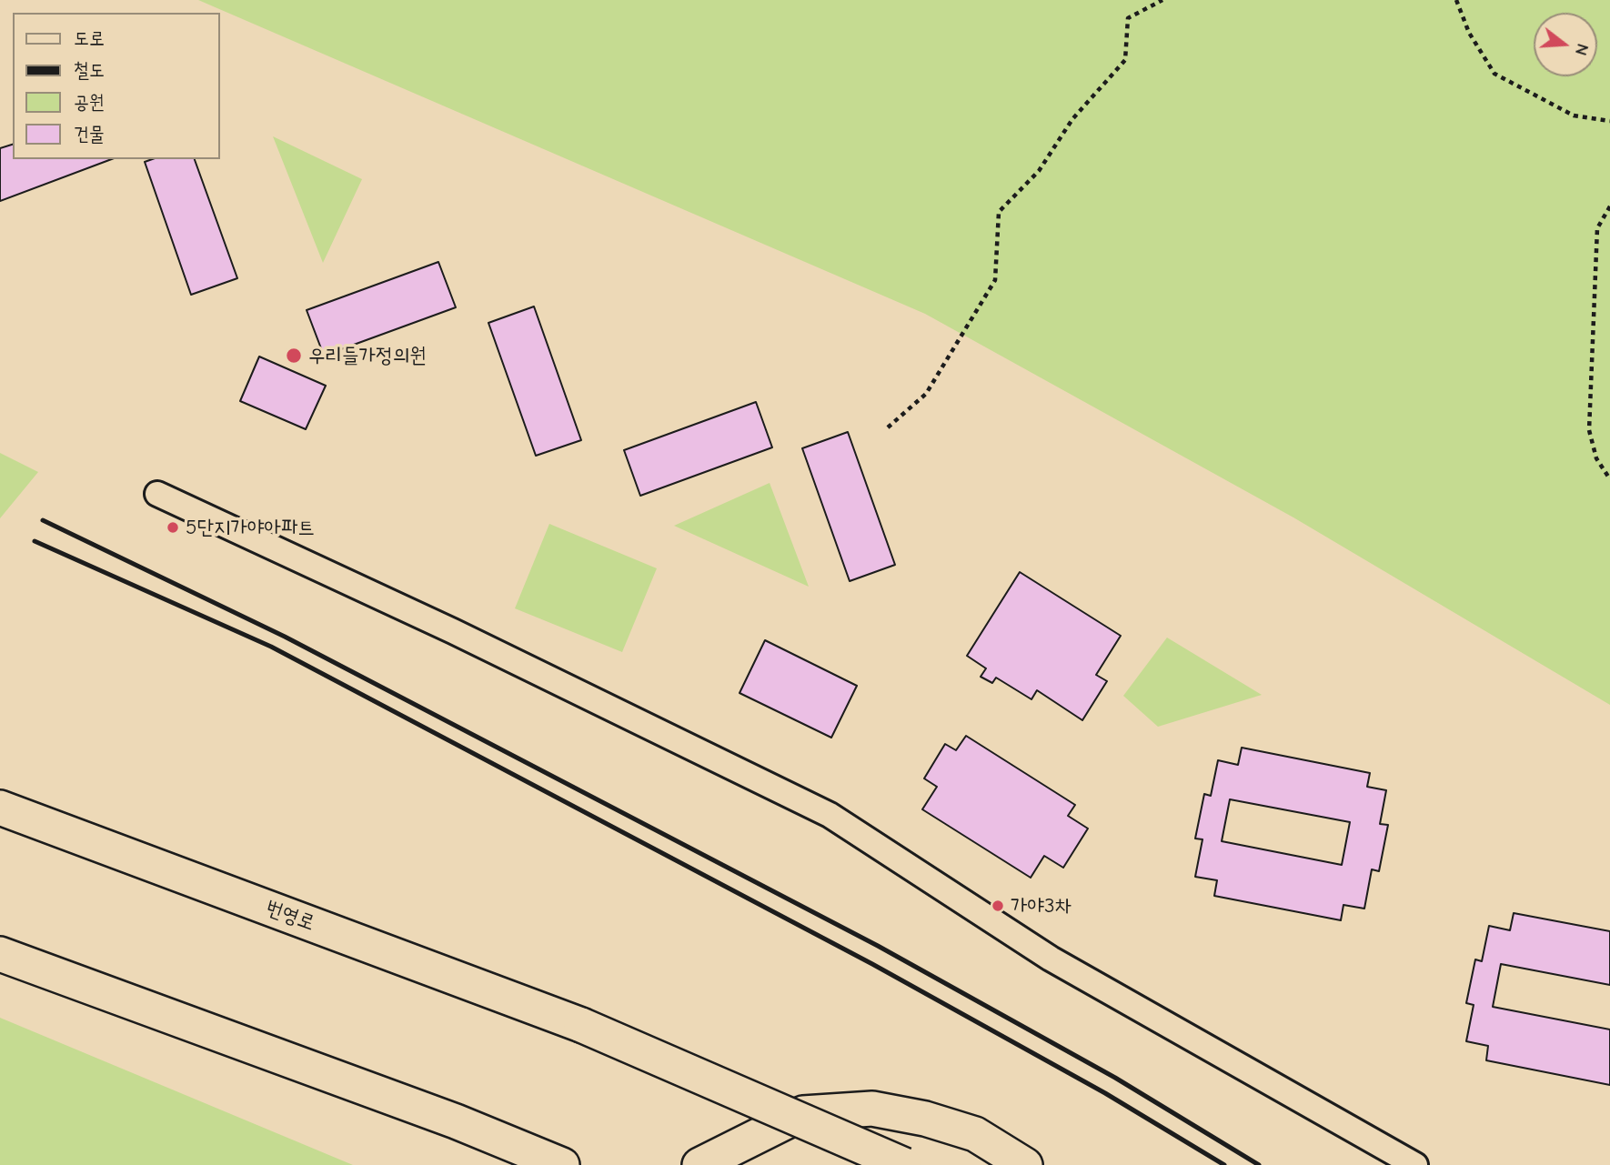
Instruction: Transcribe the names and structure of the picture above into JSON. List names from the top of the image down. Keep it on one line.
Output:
{"streets":{"street":["번영로"]},"places":["우리들가정의원","5단지가야아파트","가야3차"],"legend":["도로","철도","공원","건물"],"north":"right"}
